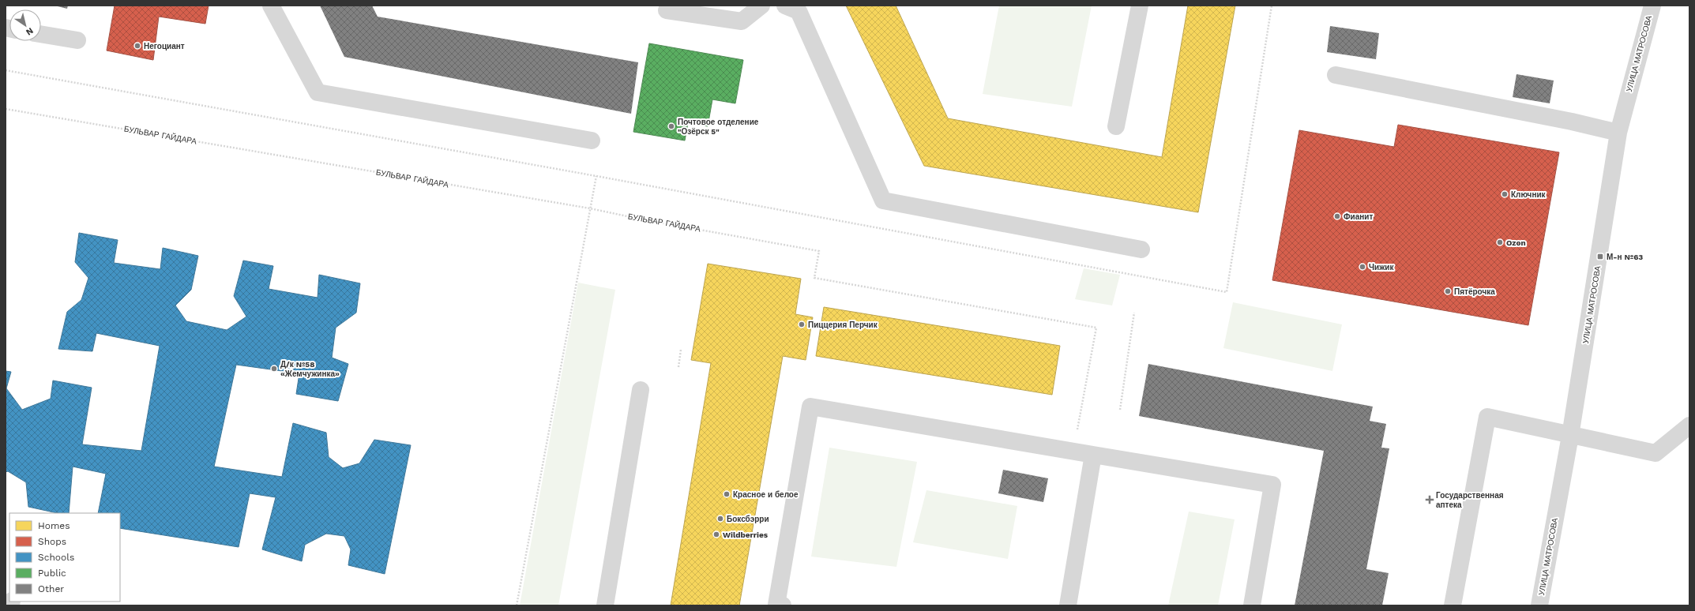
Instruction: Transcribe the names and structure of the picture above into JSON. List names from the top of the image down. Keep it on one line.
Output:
{"streets":{"street":["УЛИЦА МАТРОСОВА"],"path":["БУЛЬВАР ГАЙДАРА"]},"places":{"other":["Негоциант","Почтовое отделение \"Озёрск 5\"","Ключник","Фианит","Ozon","Чижик","Пятёрочка","Пиццерия Перчик","Д/к №58 «Жемчужинка»","Красное и белое","Боксбэрри","Wildberries"],"transit":["М-н №63"],"health":["Государственная аптека"]},"legend":["Homes","Shops","Schools","Public","Other"],"north":"bottom right"}
